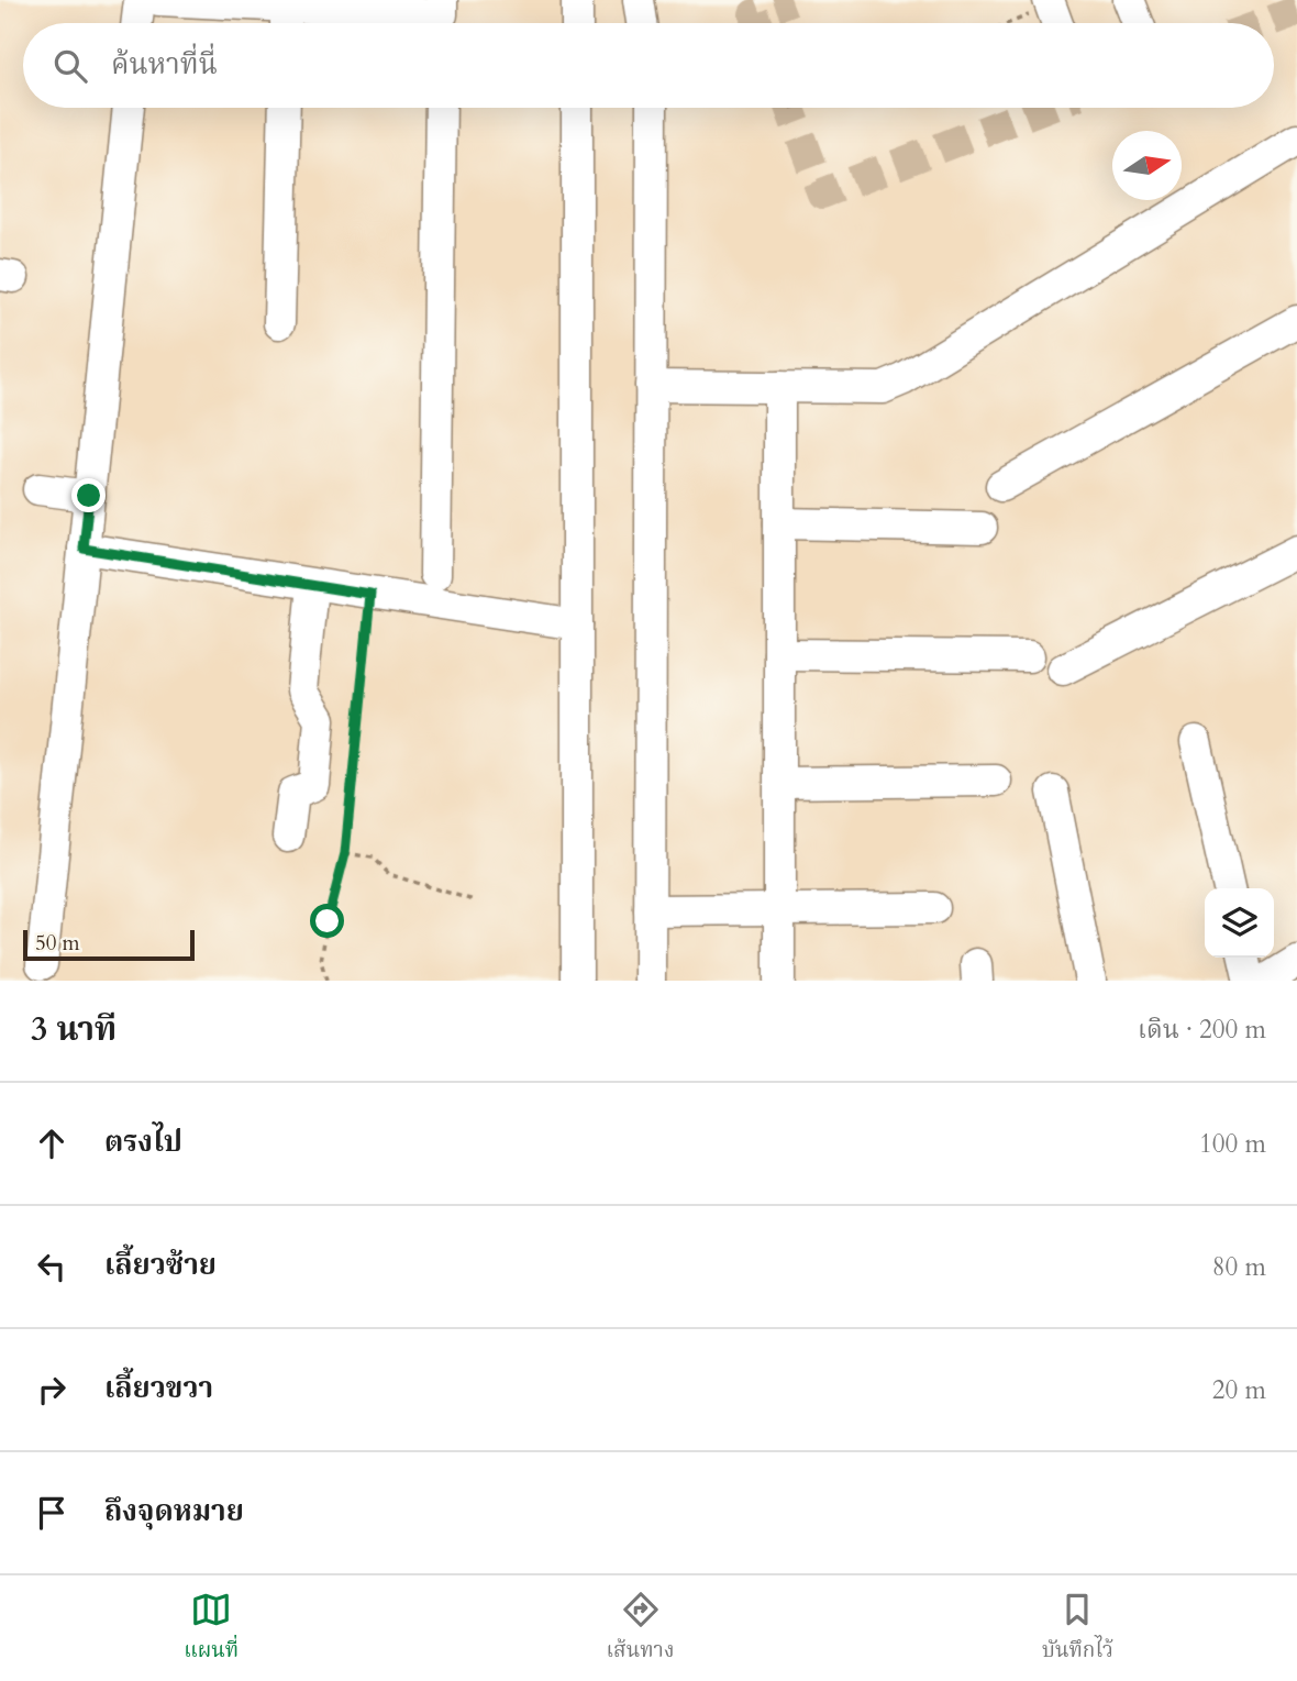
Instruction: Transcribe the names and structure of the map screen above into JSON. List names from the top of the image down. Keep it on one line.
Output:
{"scale_bar":"50 m","north":"right","page":{"search":"ค้นหาที่นี่","scale":"50 m","heading":["3 นาที","เดิน · 200 m"],"list":[["ตรงไป","100 m"],["เลี้ยวซ้าย","80 m"],["เลี้ยวขวา","20 m"],"ถึงจุดหมาย"],"nav":["แผนที่","เส้นทาง","บันทึกไว้"]}}
